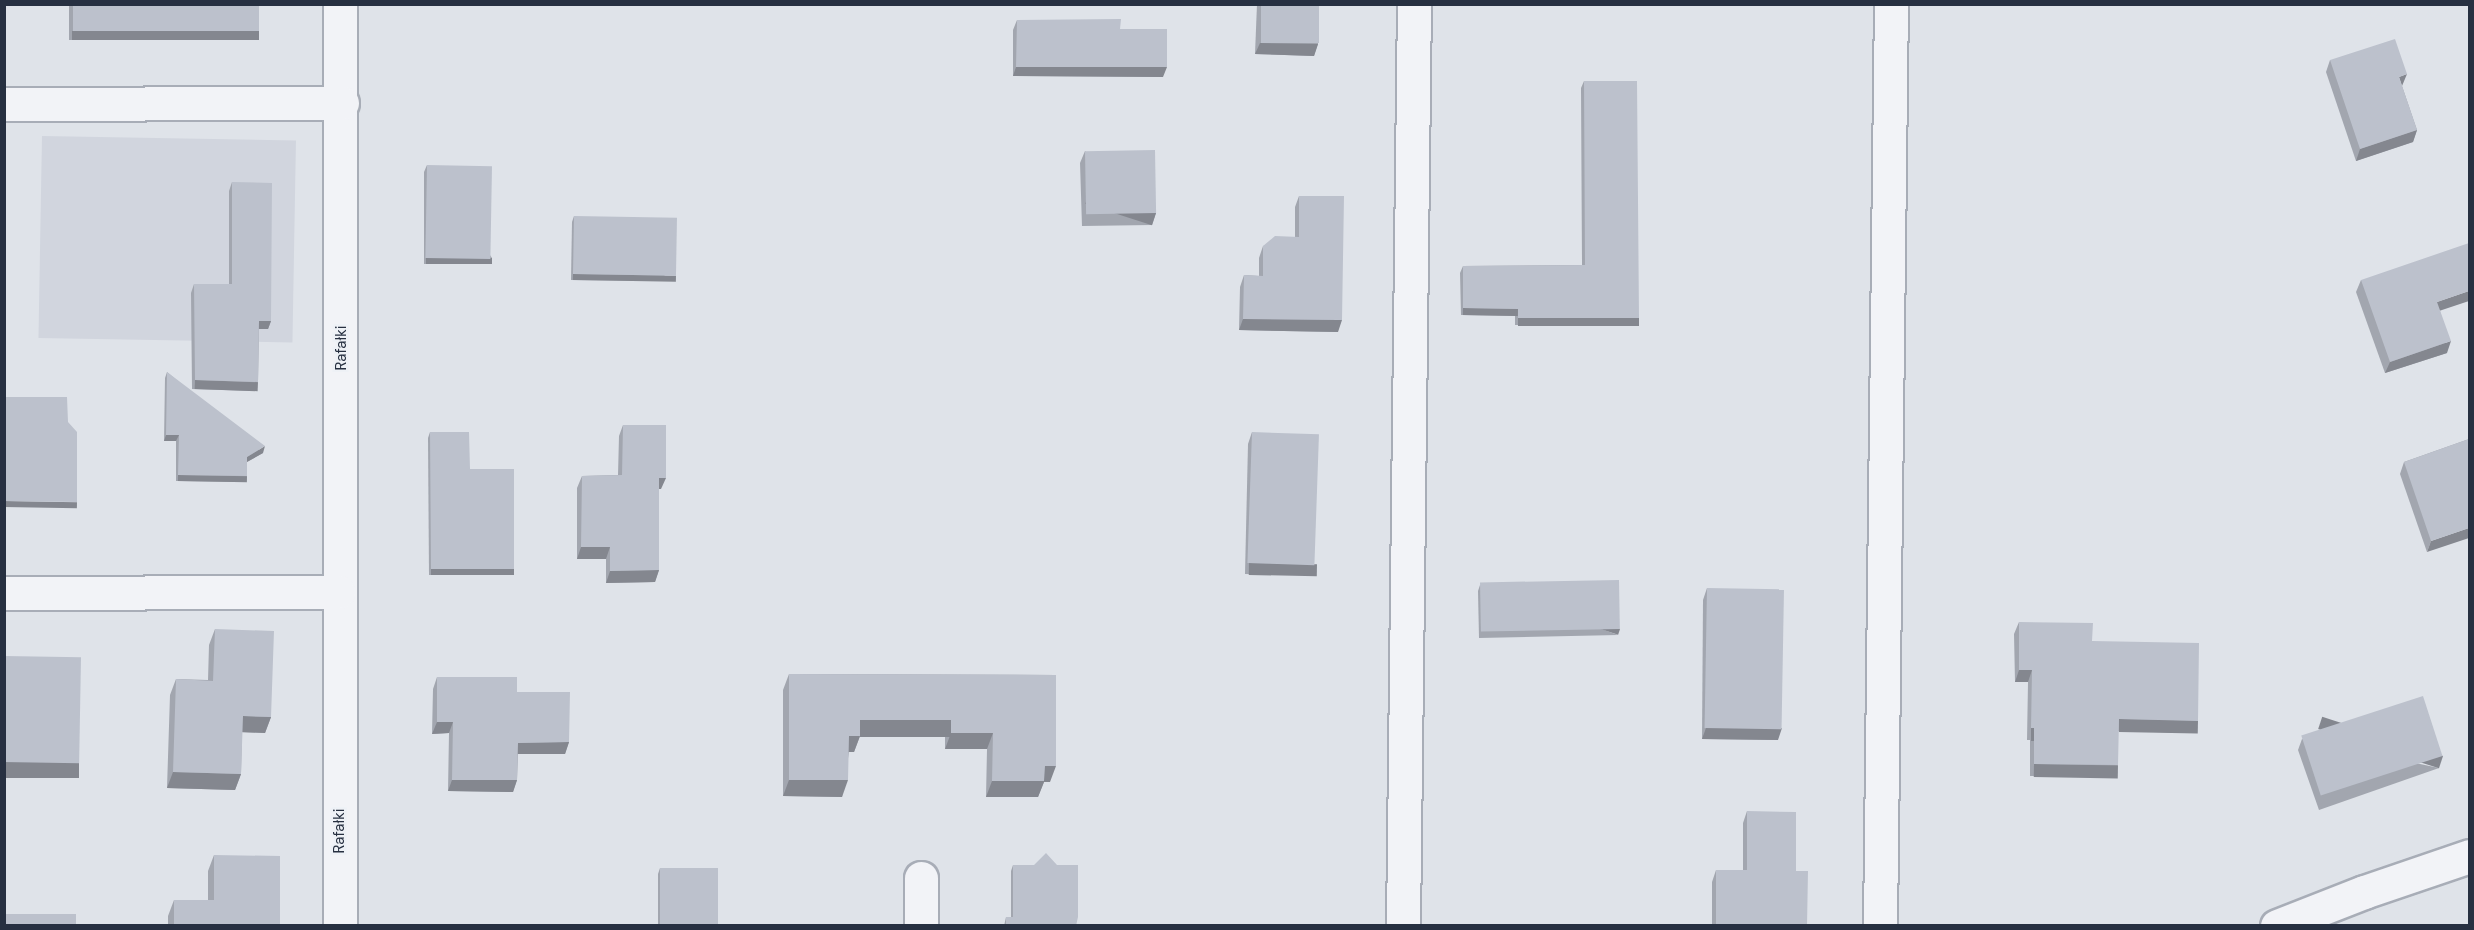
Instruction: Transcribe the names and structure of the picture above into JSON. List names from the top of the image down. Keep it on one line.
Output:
{"streets":{"street":["Rafałki"]}}
